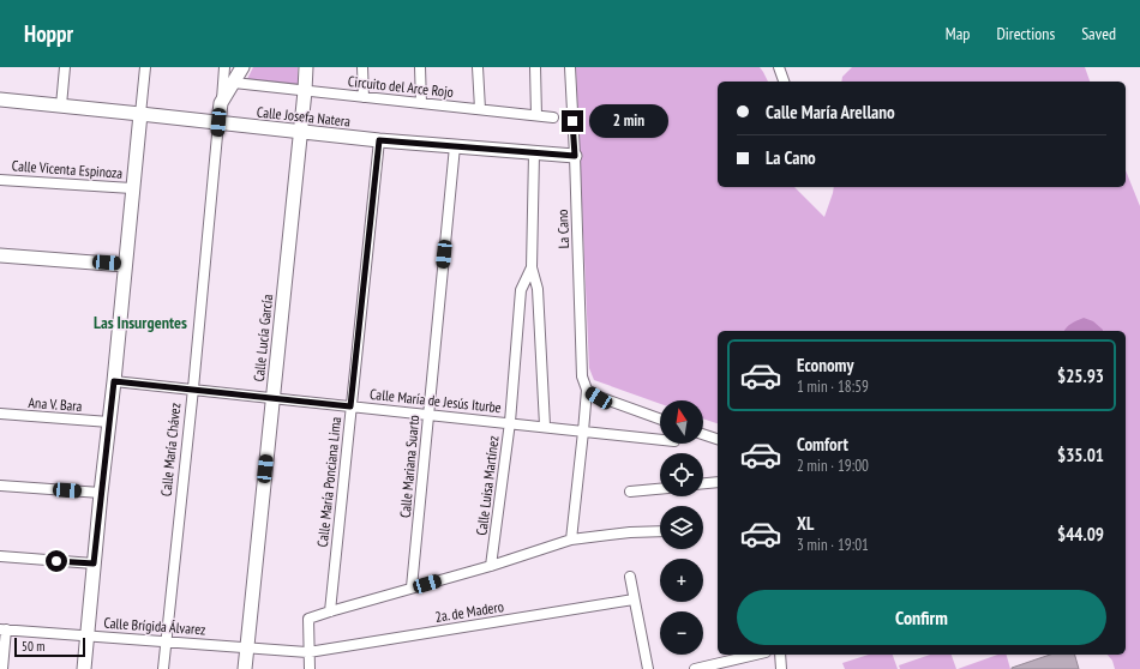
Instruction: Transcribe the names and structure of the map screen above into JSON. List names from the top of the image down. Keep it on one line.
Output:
{"streets":{"street":["Circuito del Arce Rojo","Calle Josefa Natera","Calle Vicenta Espinoza","La Cano","Calle Lucía García","Calle María de Jesús Iturbe","Ana V. Bara","Calle María Chávez","Calle Mariana Suarto","Calle María Ponciana Lima","Calle Luisa Martínez","2a. de Madero","Calle Brígida Álvarez"]},"crossings":[["Circuito del Arce Rojo","Calle Lucía García"],["Circuito del Arce Rojo","Calle María Chávez"],["Calle Josefa Natera","La Cano"],["Calle Josefa Natera","Calle Lucía García"],["Calle Josefa Natera","Calle María Chávez"],["Calle Josefa Natera","Calle Mariana Suarto"],["Calle Josefa Natera","Calle María Ponciana Lima"],["Calle Josefa Natera","Calle Luisa Martínez"],["La Cano","Calle María de Jesús Iturbe"],["Calle Lucía García","Calle María de Jesús Iturbe"],["Calle Lucía García","Calle Brígida Álvarez"],["Calle María de Jesús Iturbe","Calle María Chávez"],["Calle María de Jesús Iturbe","Calle Mariana Suarto"],["Calle María de Jesús Iturbe","Calle María Ponciana Lima"],["Calle María de Jesús Iturbe","Calle Luisa Martínez"],["Calle María Chávez","Calle Brígida Álvarez"],["2a. de Madero","Calle Brígida Álvarez"]],"districts":["Las Insurgentes"],"scale_bar":"50 m","north":"top","page":{"header":"Hoppr","nav":["Map","Directions","Saved"],"banner":["Calle María Arellano","La Cano"],"bubble":"2 min","list":[{"name":"Economy","note":"1 min · 18:59","value":"$25.93"},{"name":"Comfort","note":"2 min · 19:00","value":"$35.01"},{"name":"XL","note":"3 min · 19:01","value":"$44.09"}],"map_buttons":["+","−"],"buttons":"Confirm","scale":"50 m"}}
